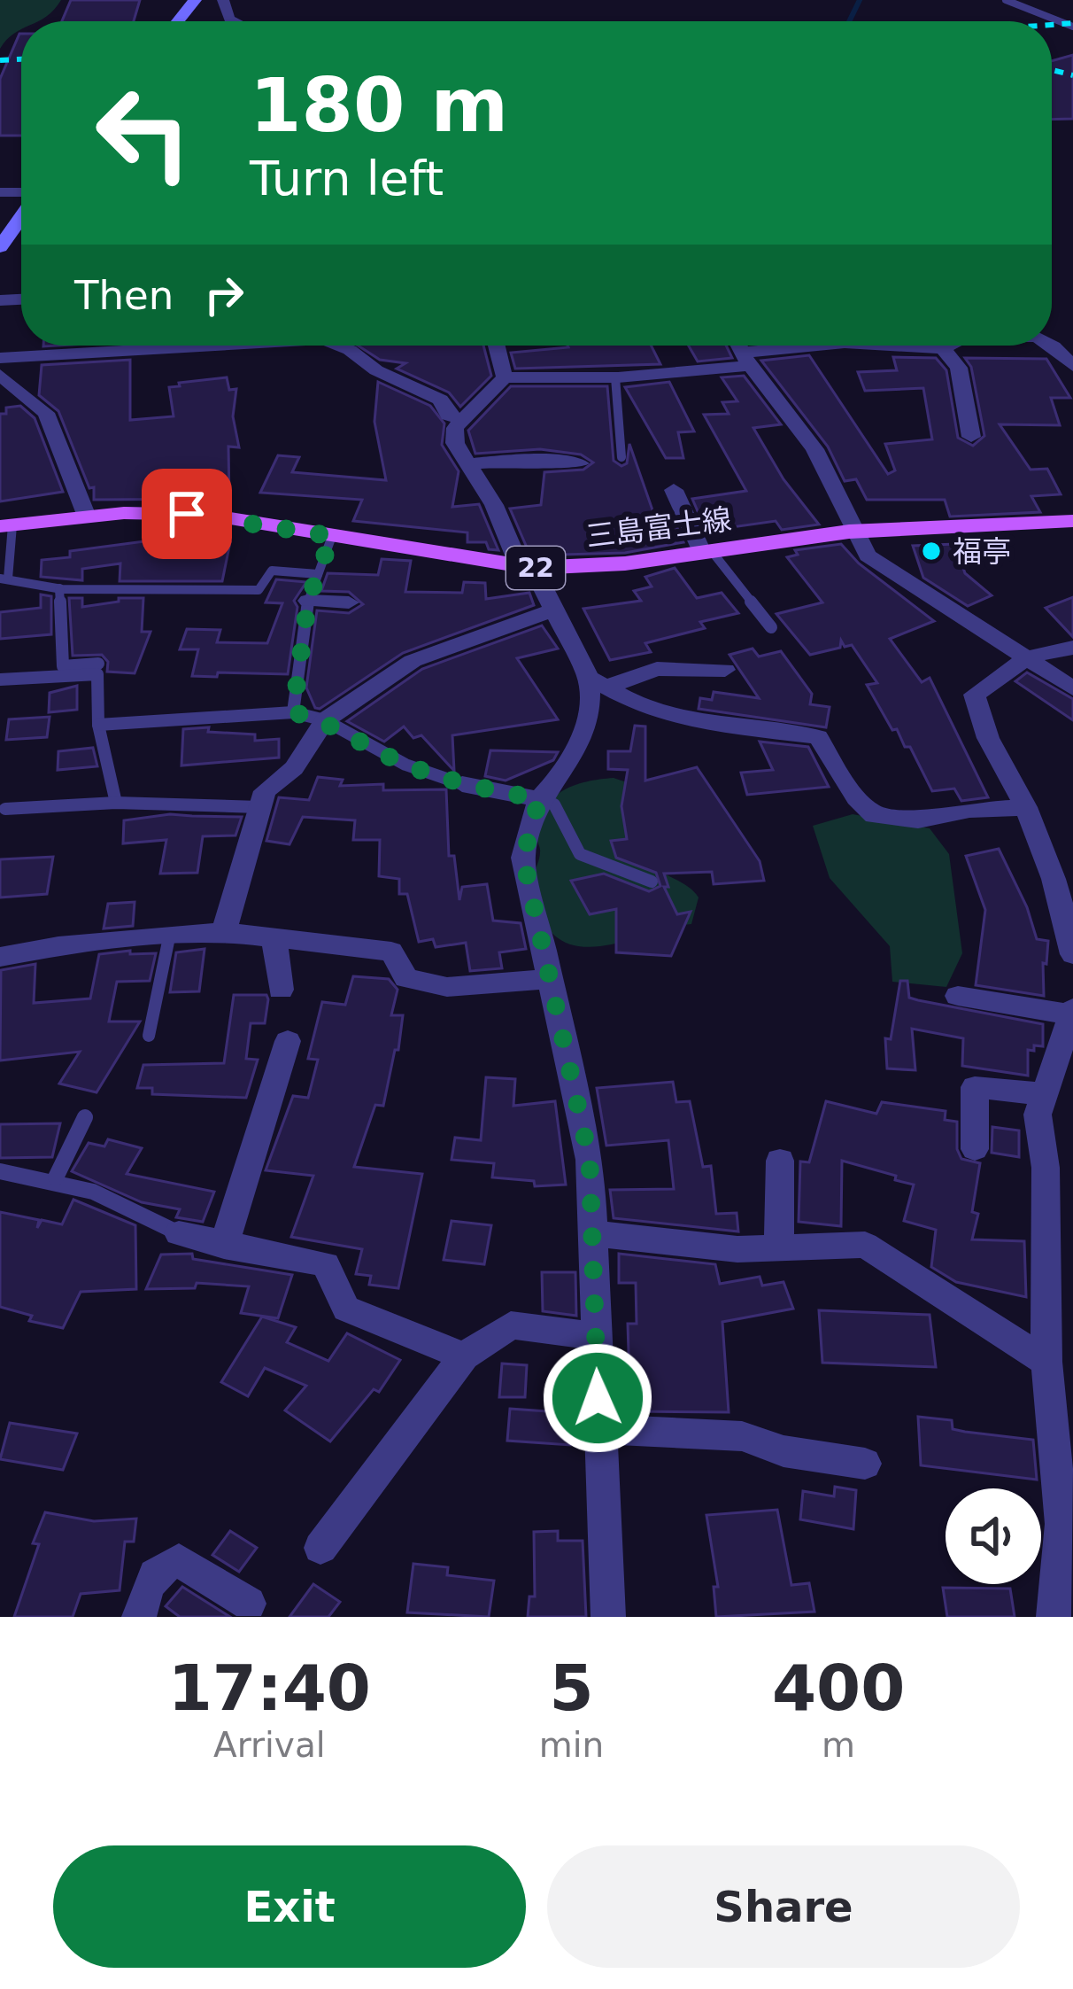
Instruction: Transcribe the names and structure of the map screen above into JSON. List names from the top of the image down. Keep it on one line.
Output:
{"streets":{"main road":["三島富士線","22"]},"places":["福亭"],"page":{"turn":["180 m","Turn left"],"then":"Then","eta":["17:40","Arrival","5","min","400","m"],"buttons":["Exit","Share"]}}
